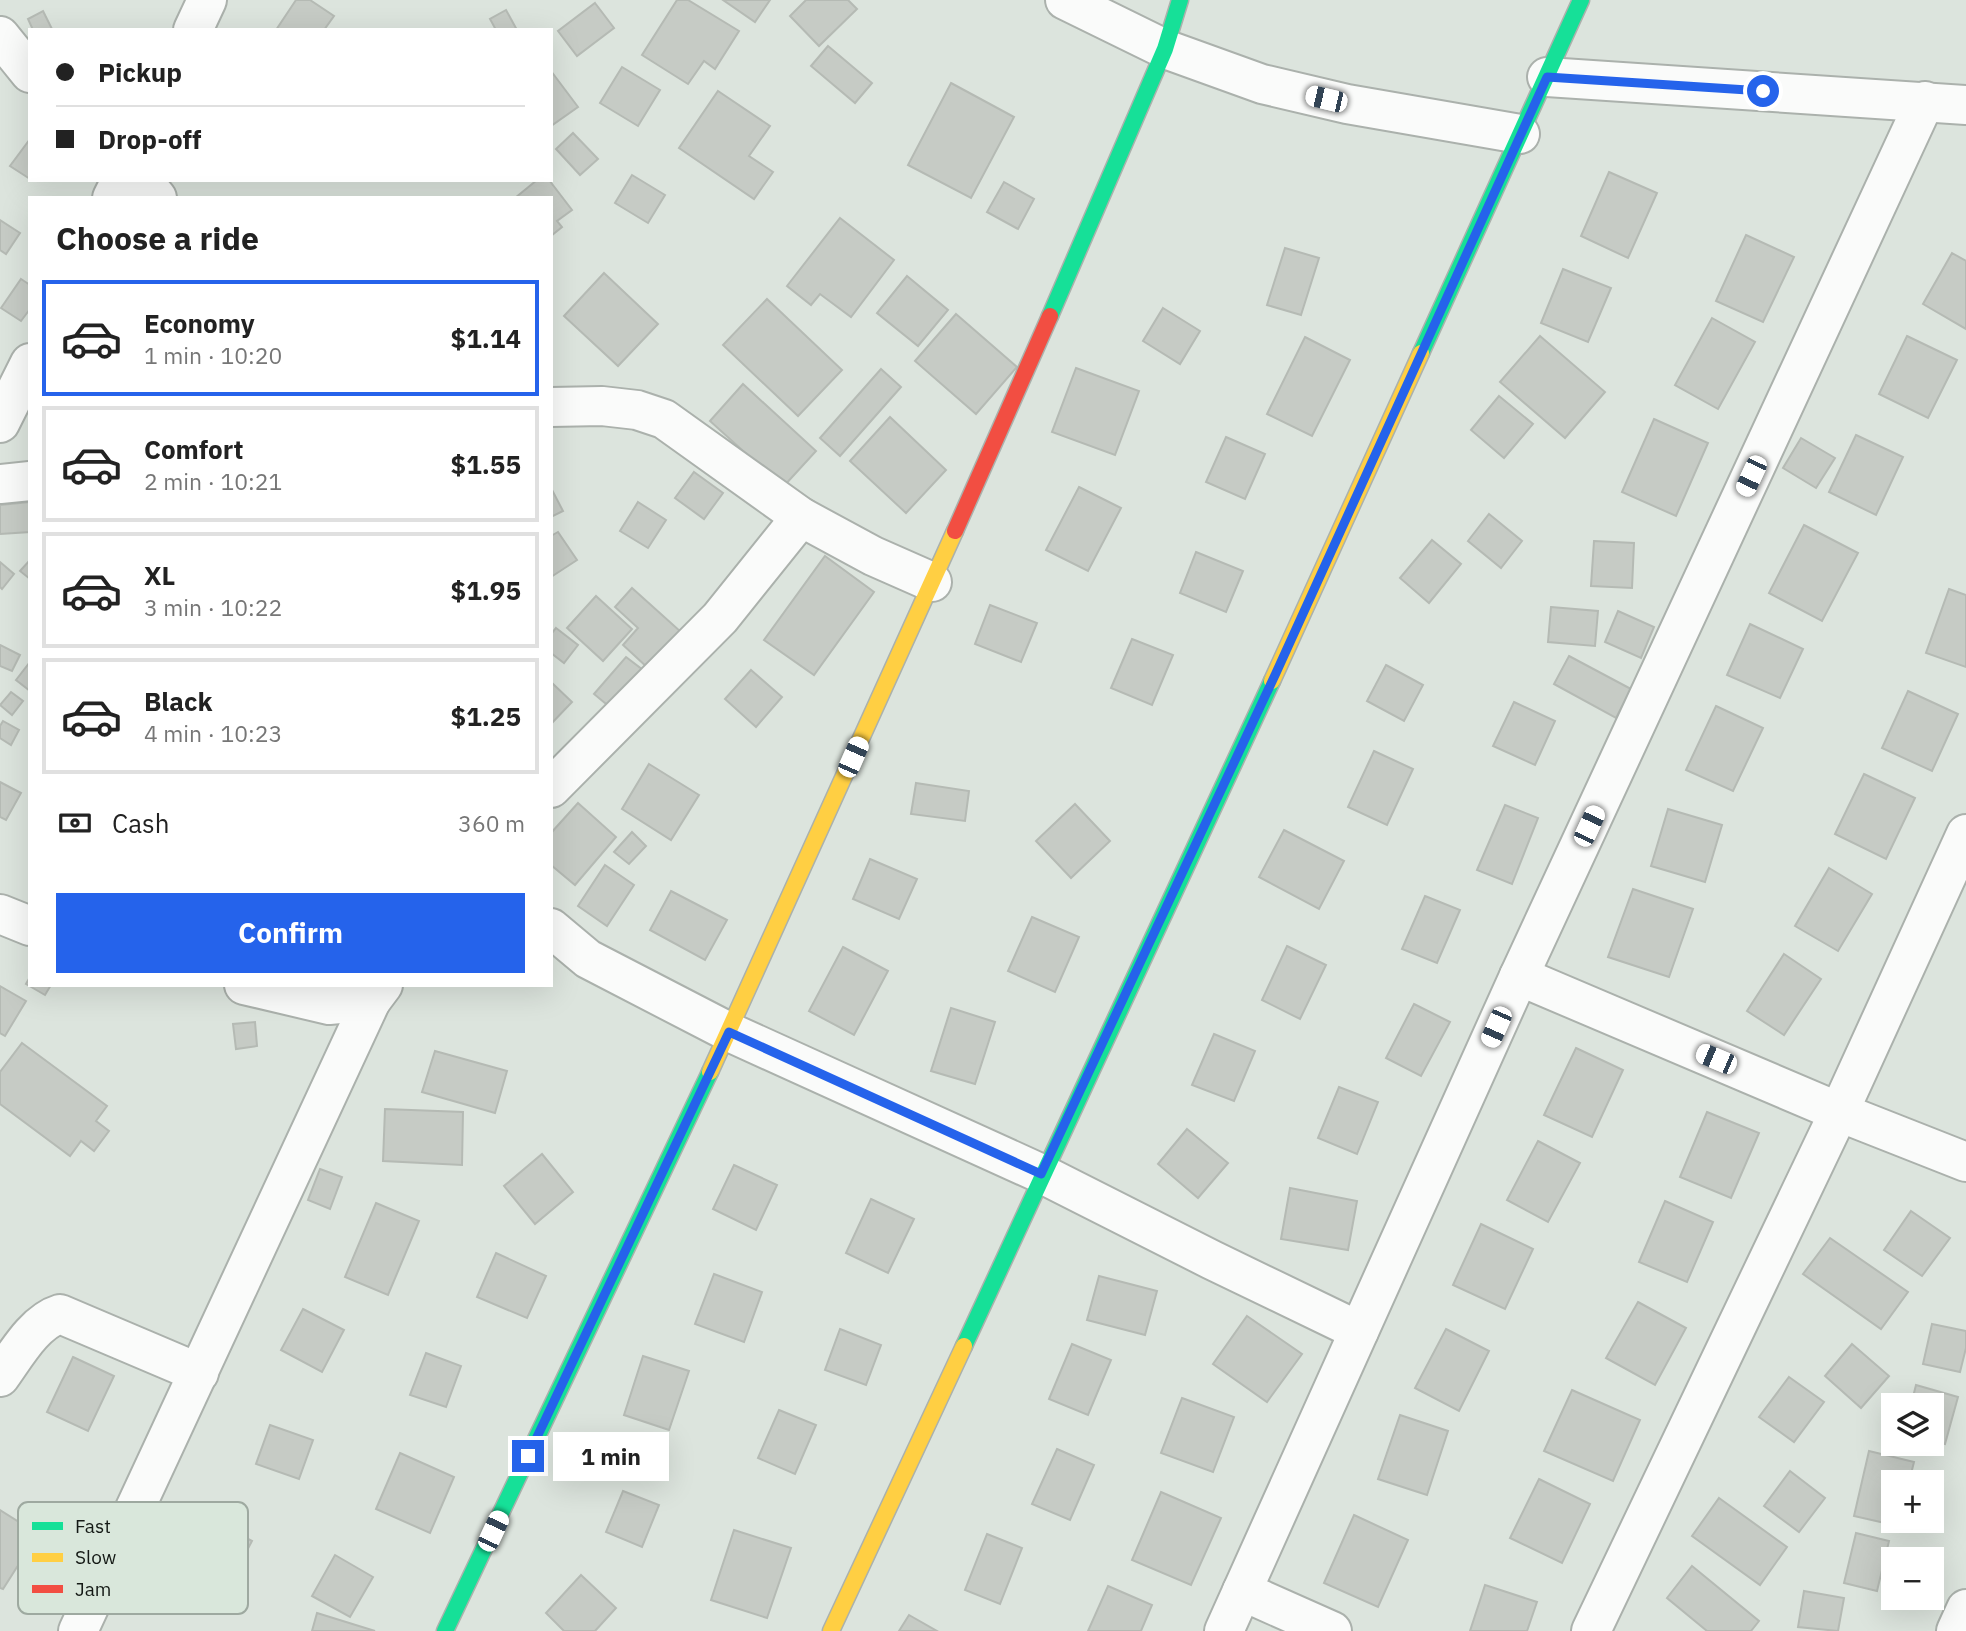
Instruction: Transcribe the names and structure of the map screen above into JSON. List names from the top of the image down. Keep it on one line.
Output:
{"legend":["Fast","Slow","Jam"],"page":{"banner":["Pickup","Drop-off"],"heading":"Choose a ride","list":[{"name":"Economy","note":"1 min · 10:20","value":"$1.14"},{"name":"Comfort","note":"2 min · 10:21","value":"$1.55"},{"name":"XL","note":"3 min · 10:22","value":"$1.95"},{"name":"Black","note":"4 min · 10:23","value":"$1.25"}],"pay":["Cash","360 m"],"buttons":"Confirm","map_buttons":["+","−"],"bubble":"1 min"}}
